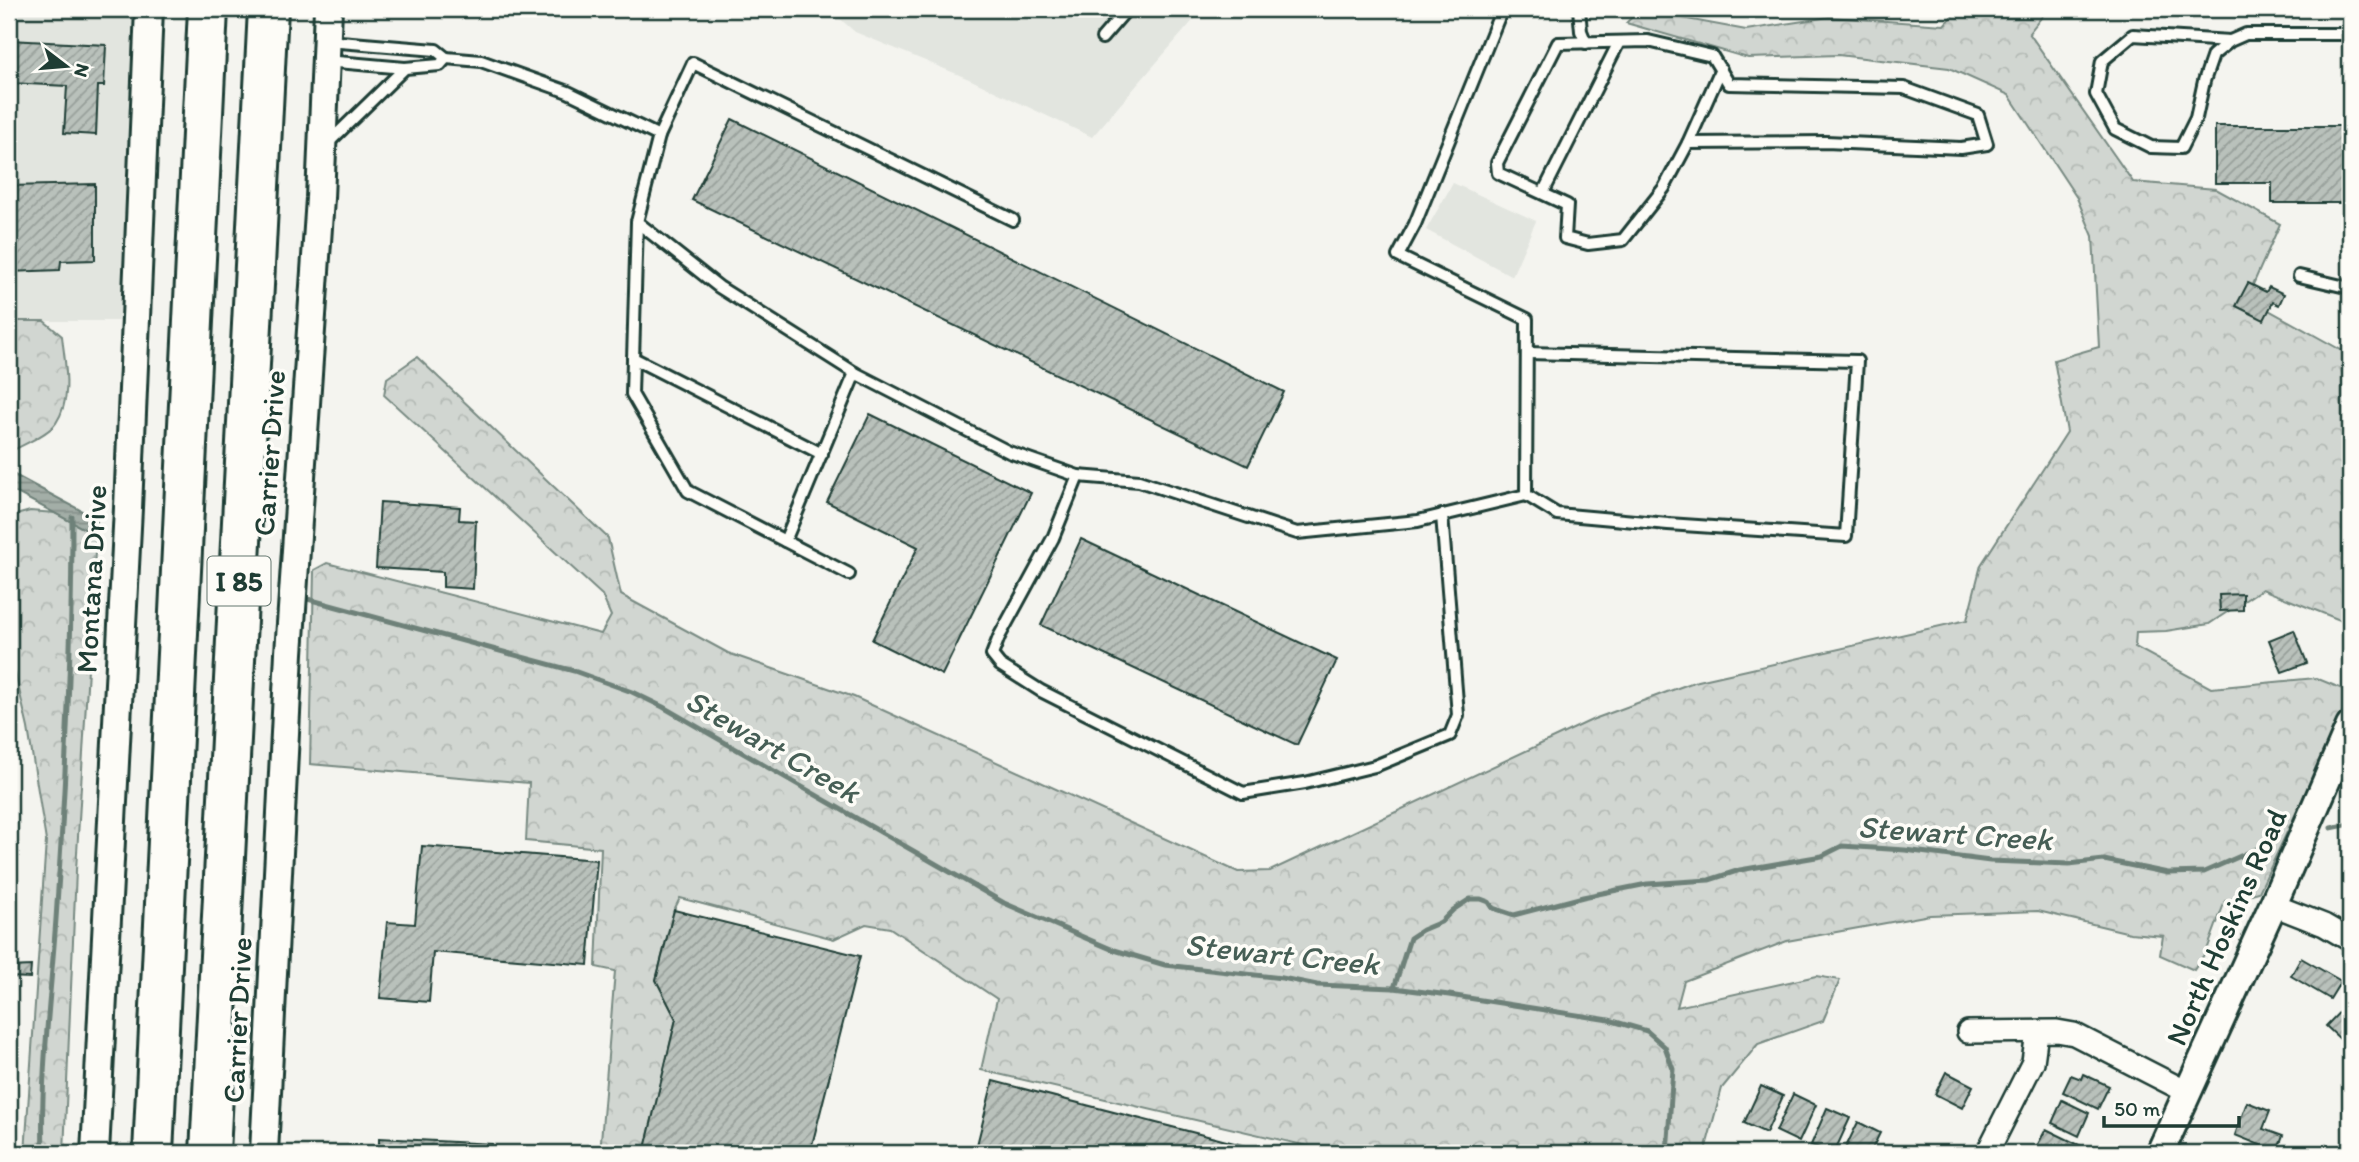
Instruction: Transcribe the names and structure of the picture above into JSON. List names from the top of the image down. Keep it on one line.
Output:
{"streets":{"highway":["I 85"],"street":["Carrier Drive","Montana Drive","North Hoskins Road"]},"water":["Stewart Creek"],"scale_bar":"50 m","north":"right"}
